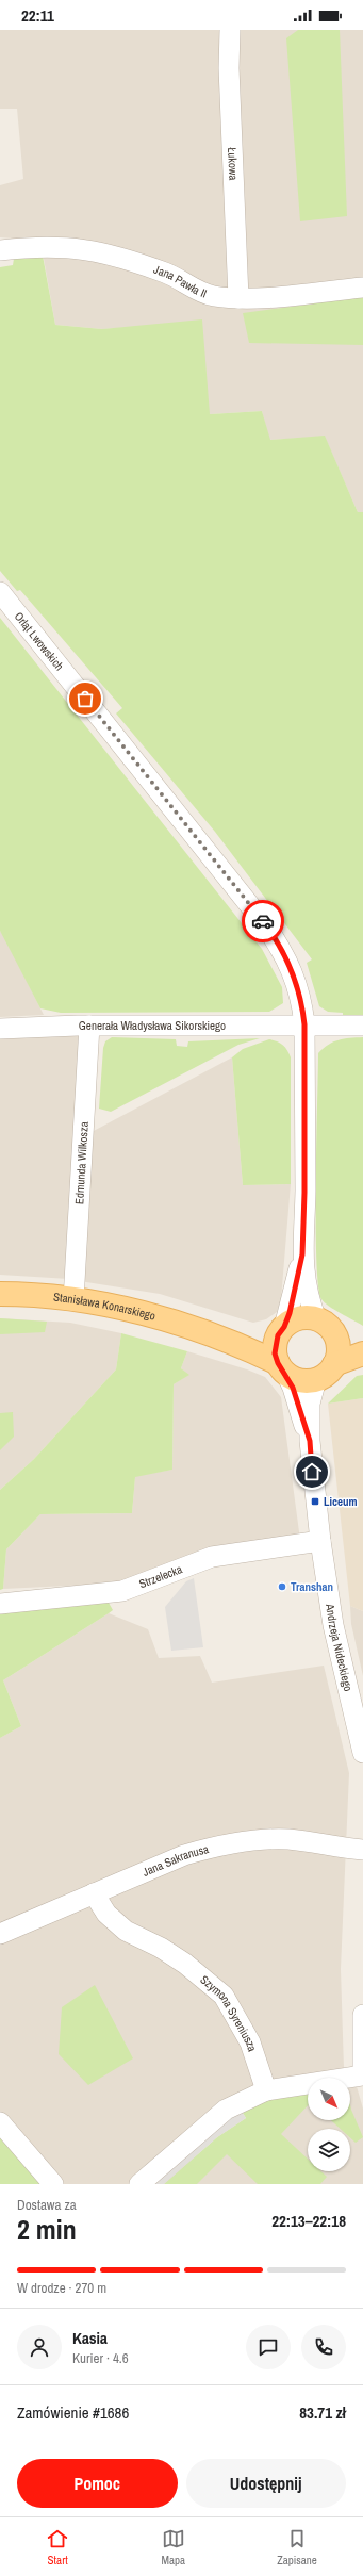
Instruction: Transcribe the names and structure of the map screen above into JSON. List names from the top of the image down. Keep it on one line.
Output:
{"streets":{"main road":["Stanisława Konarskiego"],"street":["Łukowa","Jana Pawła II","Orląt Lwowskich","Generała Władysława Sikorskiego","Edmunda Wilkosza","Strzelecka","Andrzeja Nideckiego","Jana Sakranusa","Szymona Syreniusza"]},"crossings":[["Łukowa","Jana Pawła II"],["Orląt Lwowskich","Generała Władysława Sikorskiego"],["Orląt Lwowskich","Stanisława Konarskiego"],["Orląt Lwowskich","Andrzeja Nideckiego"],["Generała Władysława Sikorskiego","Edmunda Wilkosza"],["Edmunda Wilkosza","Stanisława Konarskiego"],["Stanisława Konarskiego","Andrzeja Nideckiego"],["Strzelecka","Andrzeja Nideckiego"],["Jana Sakranusa","Szymona Syreniusza"]],"places":{"transit":["Liceum"],"other":["Transhan"]},"north":"bottom right","page":{"status":"22:11","heading":["2 min","Dostawa za","22:13–22:18"],"panel":["Kasia","Kurier · 4.6","Zamówienie #1686","83.71 zł"],"bar":"W drodze · 270 m","buttons":["Pomoc","Udostępnij"],"tabs":["Start","Mapa","Zapisane"]}}
